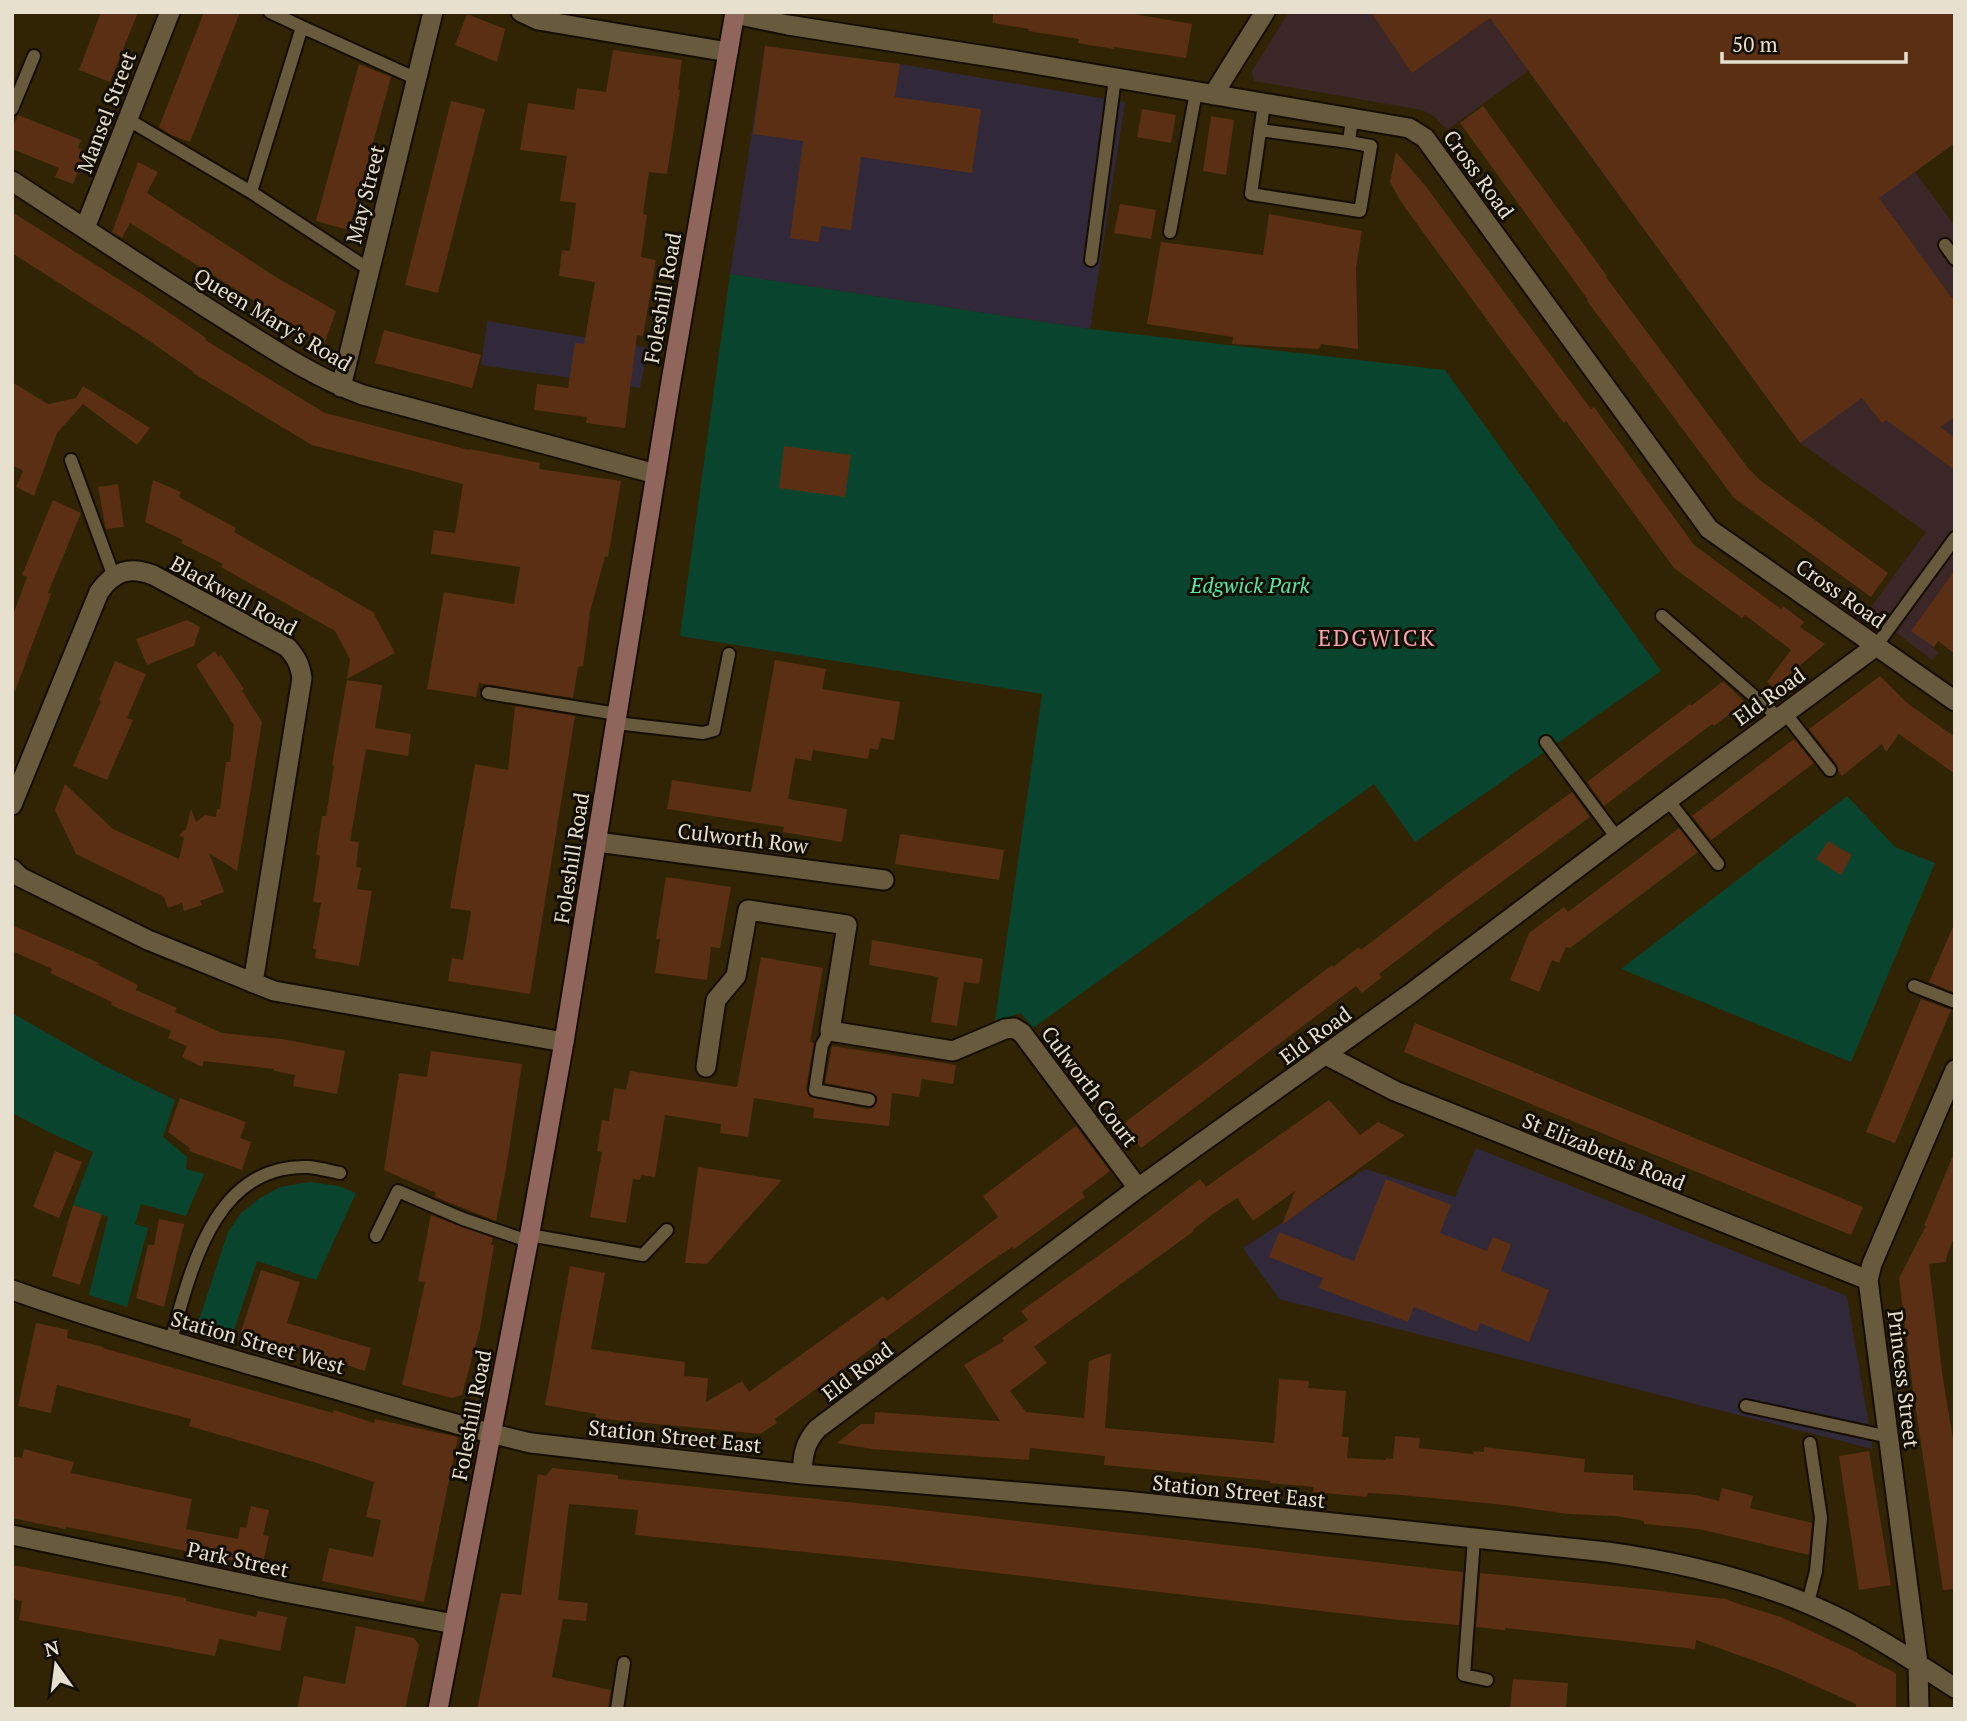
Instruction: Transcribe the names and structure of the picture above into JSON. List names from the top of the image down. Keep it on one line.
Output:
{"streets":{"main road":["Foleshill Road"],"street":["Mansel Street","Cross Road","May Street","Queen Mary's Road","Blackwell Road","Eld Road","Culworth Row","Culworth Court","St Elizabeths Road","Station Street West","Princess Street","Station Street East","Park Street"]},"crossings":[["Mansel Street","Queen Mary's Road"],["Cross Road","Foleshill Road"],["Cross Road","Eld Road"],["May Street","Queen Mary's Road"],["Foleshill Road","Queen Mary's Road"],["Foleshill Road","Culworth Row"],["Foleshill Road","Station Street West"],["Foleshill Road","Station Street East"],["Foleshill Road","Park Street"],["Eld Road","Culworth Court"],["Eld Road","St Elizabeths Road"],["Eld Road","Station Street East"],["St Elizabeths Road","Princess Street"],["Station Street West","Station Street East"],["Princess Street","Station Street East"]],"districts":["EDGWICK"],"parks":["Edgwick Park"],"scale_bar":"50 m","north":"top"}
